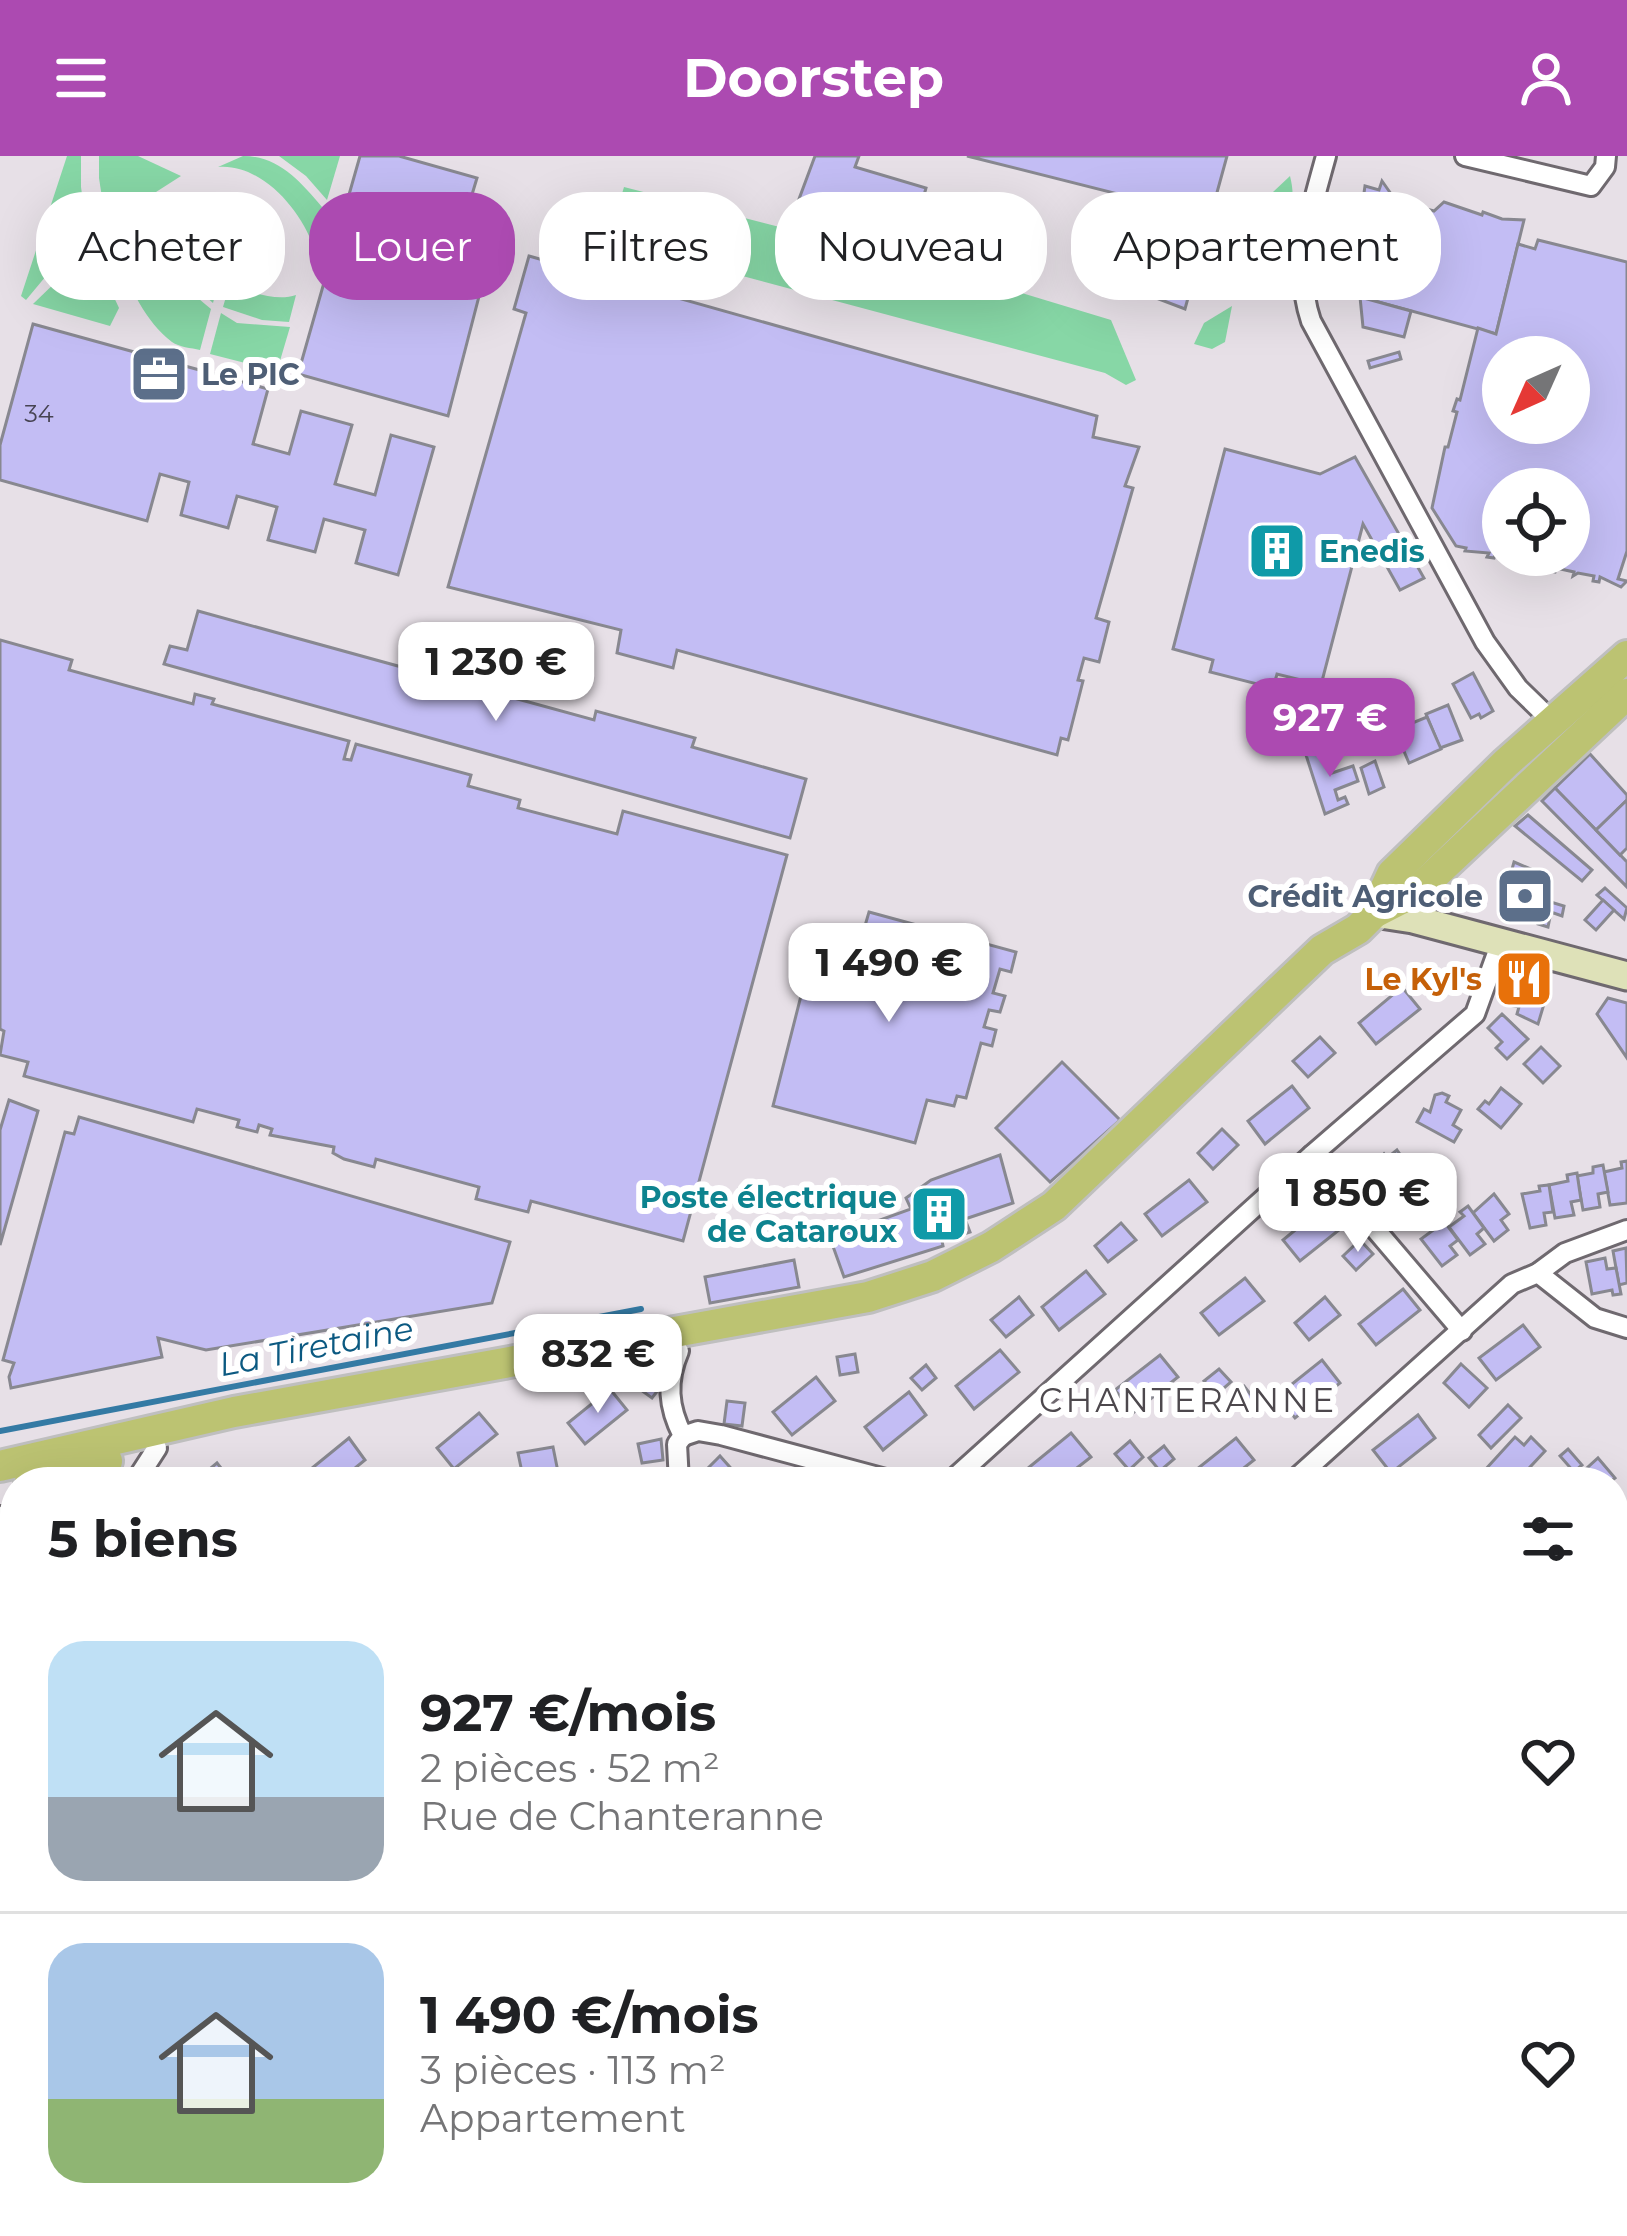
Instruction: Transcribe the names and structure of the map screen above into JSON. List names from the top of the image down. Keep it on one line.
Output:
{"districts":["CHANTERANNE"],"water":["La Tiretaine"],"places":{"office":["Le PIC"],"building":["Enedis","Poste électrique de Cataroux"],"bank":["Crédit Agricole"],"restaurant":["Le Kyl's"]},"house_numbers":["34"],"north":"bottom left","page":{"header":"Doorstep","chip":["Acheter","Louer","Filtres","Nouveau","Appartement"],"price":["1 230 €","927 €","1 490 €","1 850 €","832 €"],"heading":"5 biens","list":[{"name":"927 €/mois","note":"2 pièces · 52 m² · Rue de Chanteranne"},{"name":"1 490 €/mois","note":"3 pièces · 113 m² · Appartement"}]}}
